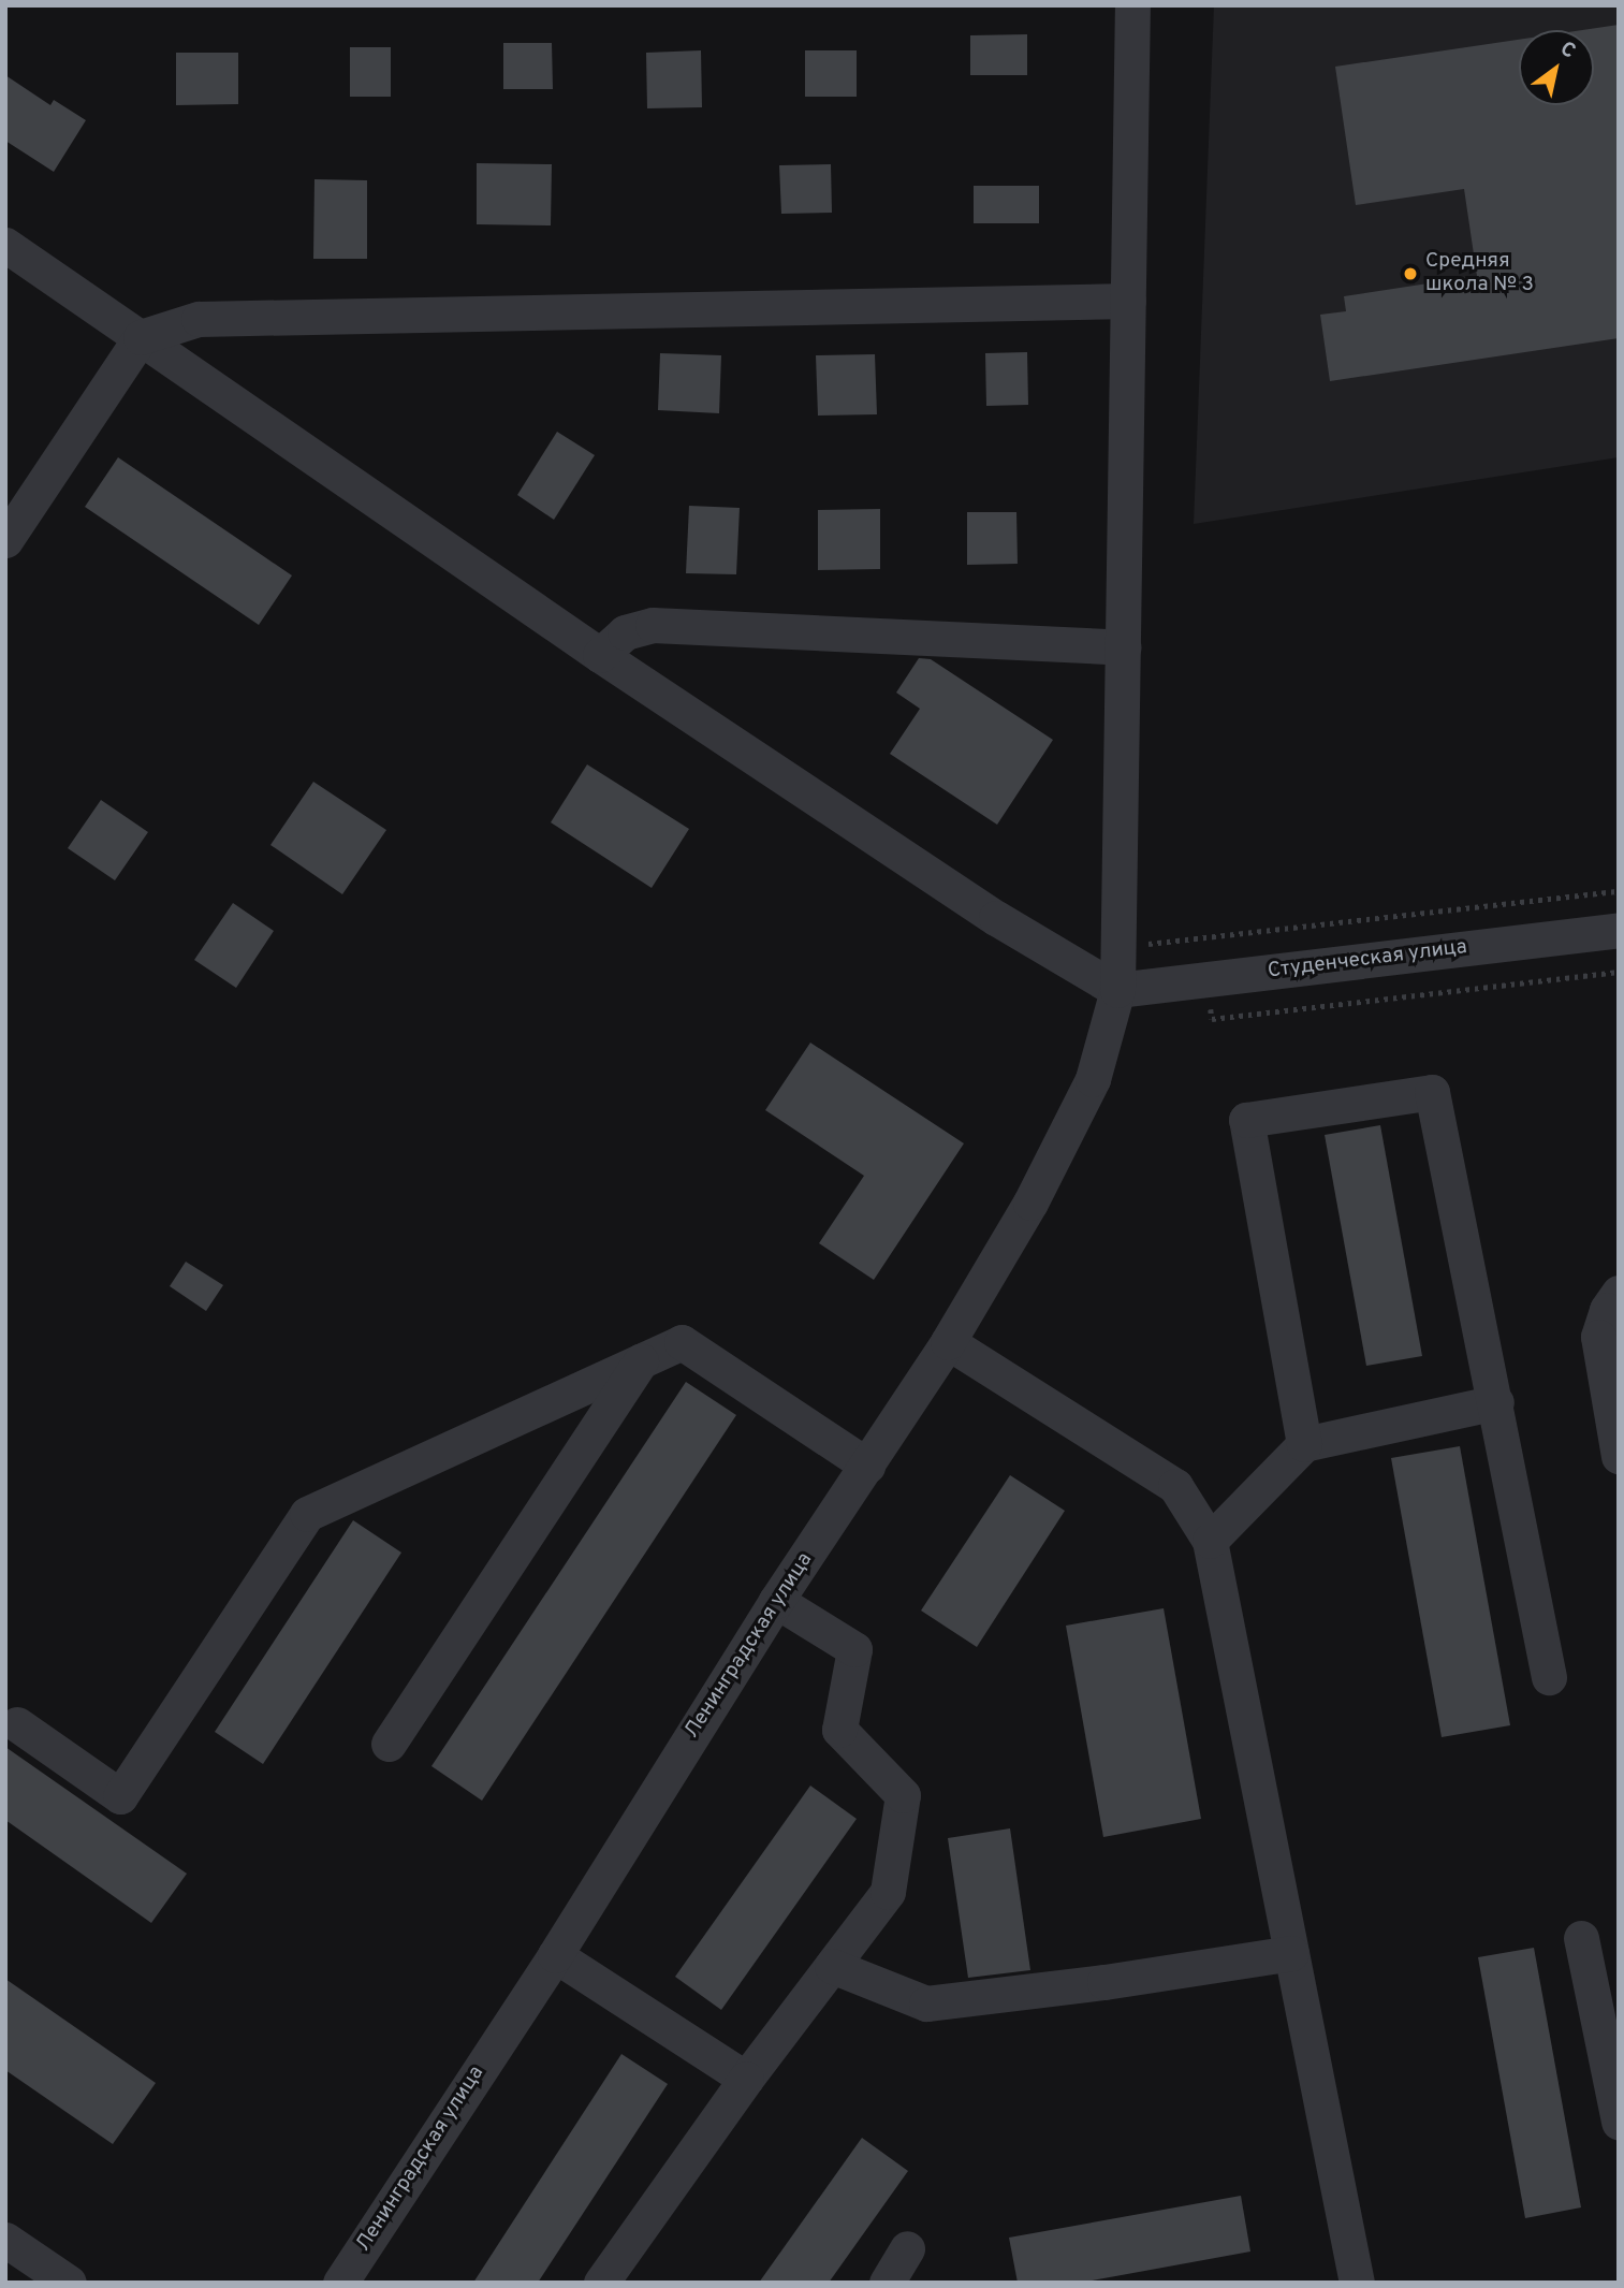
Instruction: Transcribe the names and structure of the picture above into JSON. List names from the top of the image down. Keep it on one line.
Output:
{"streets":{"street":["Студенческая улица","Ленинградская улица"]},"crossings":[["Студенческая улица","Ленинградская улица"]],"places":["Средняя школа № 3"],"north":"top right"}
